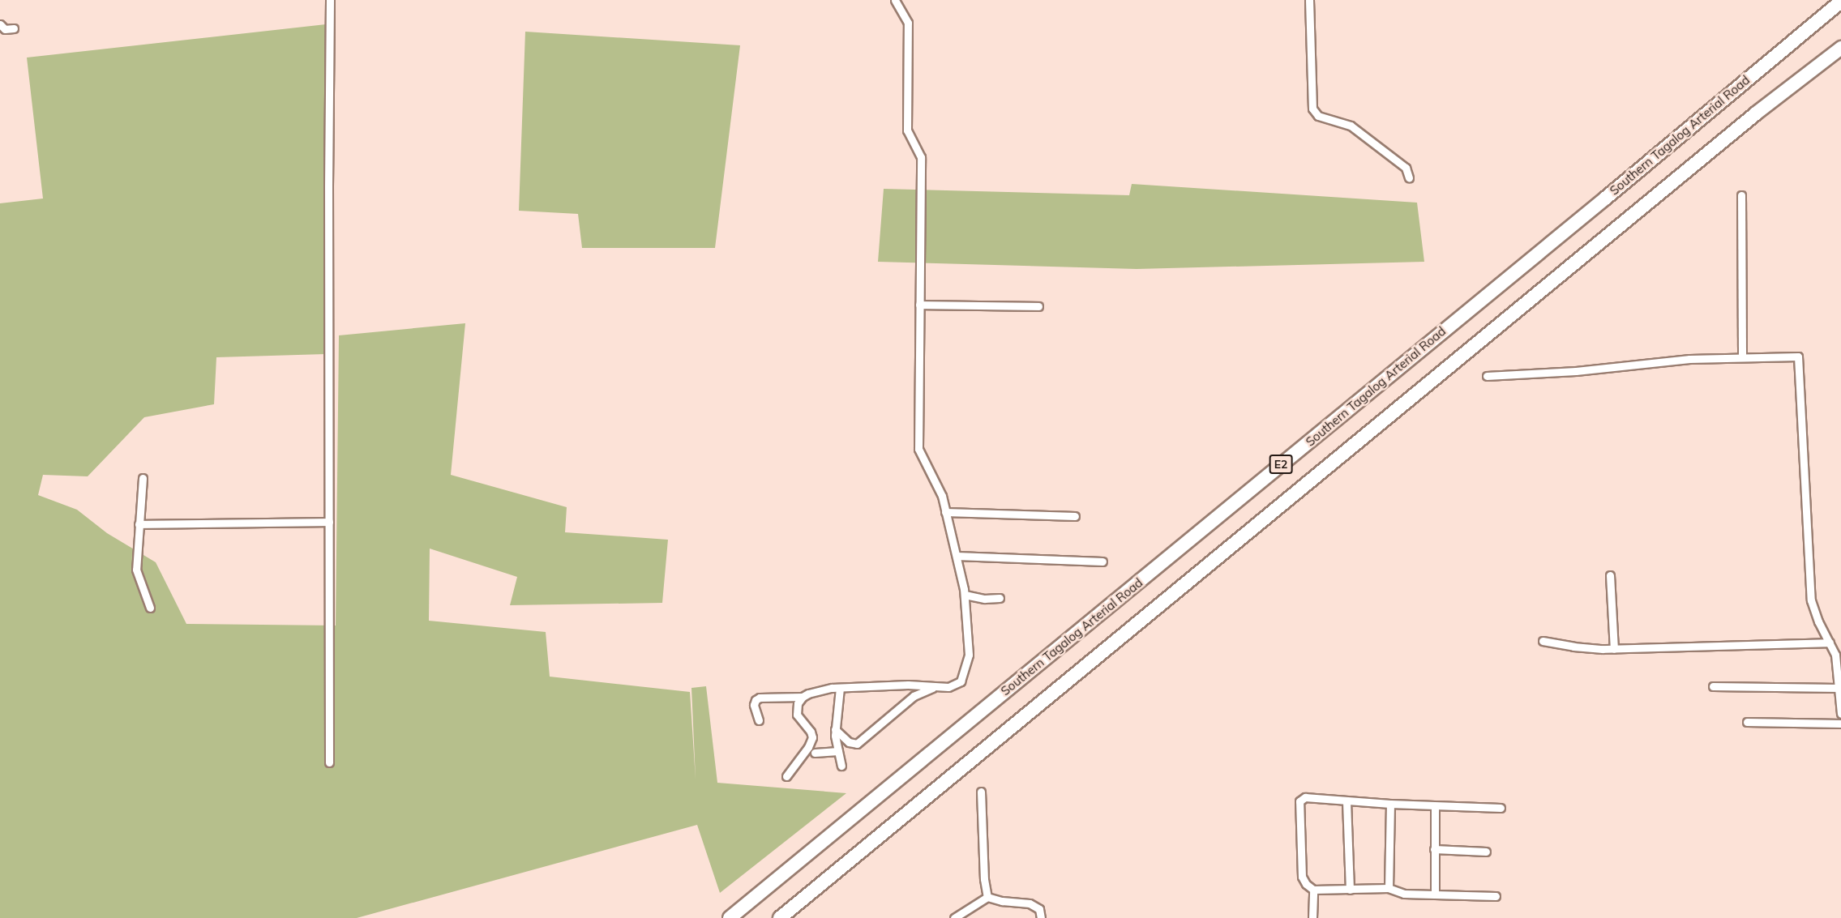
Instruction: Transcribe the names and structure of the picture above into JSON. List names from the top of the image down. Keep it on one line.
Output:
{"streets":{"highway":["Southern Tagalog Arterial Road","E2"]}}
